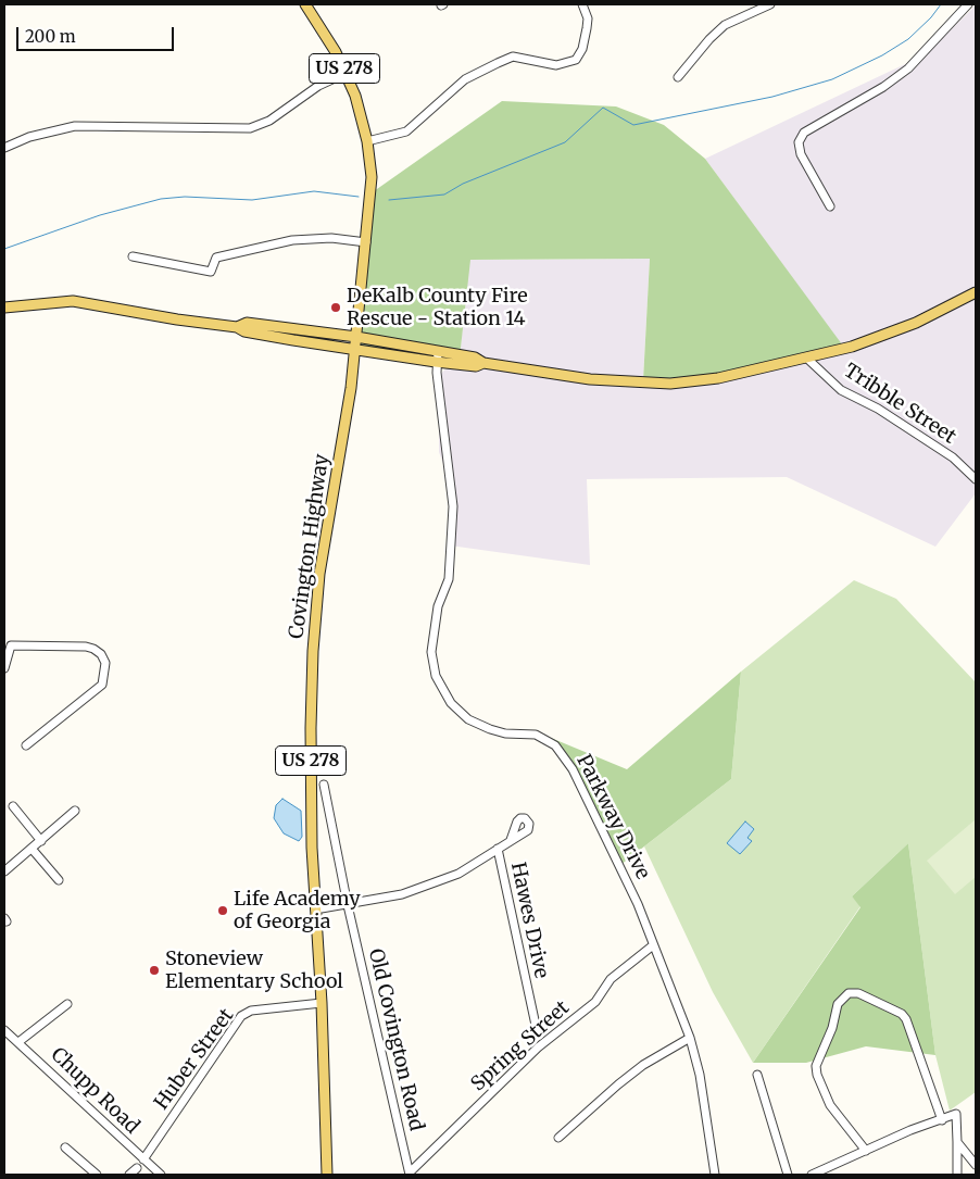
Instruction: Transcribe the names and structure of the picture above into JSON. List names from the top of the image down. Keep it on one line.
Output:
{"streets":{"main road":["US 278","Covington Highway"],"street":["Tribble Street","Parkway Drive","Hawes Drive","Old Covington Road","Spring Street","Huber Street","Chupp Road"]},"crossings":[["Covington Highway","Huber Street"],["Parkway Drive","Spring Street"],["Old Covington Road","Spring Street"],["Huber Street","Chupp Road"]],"places":["DeKalb County Fire Rescue - Station 14","Life Academy of Georgia","Stoneview Elementary School"],"scale_bar":"200 m"}
